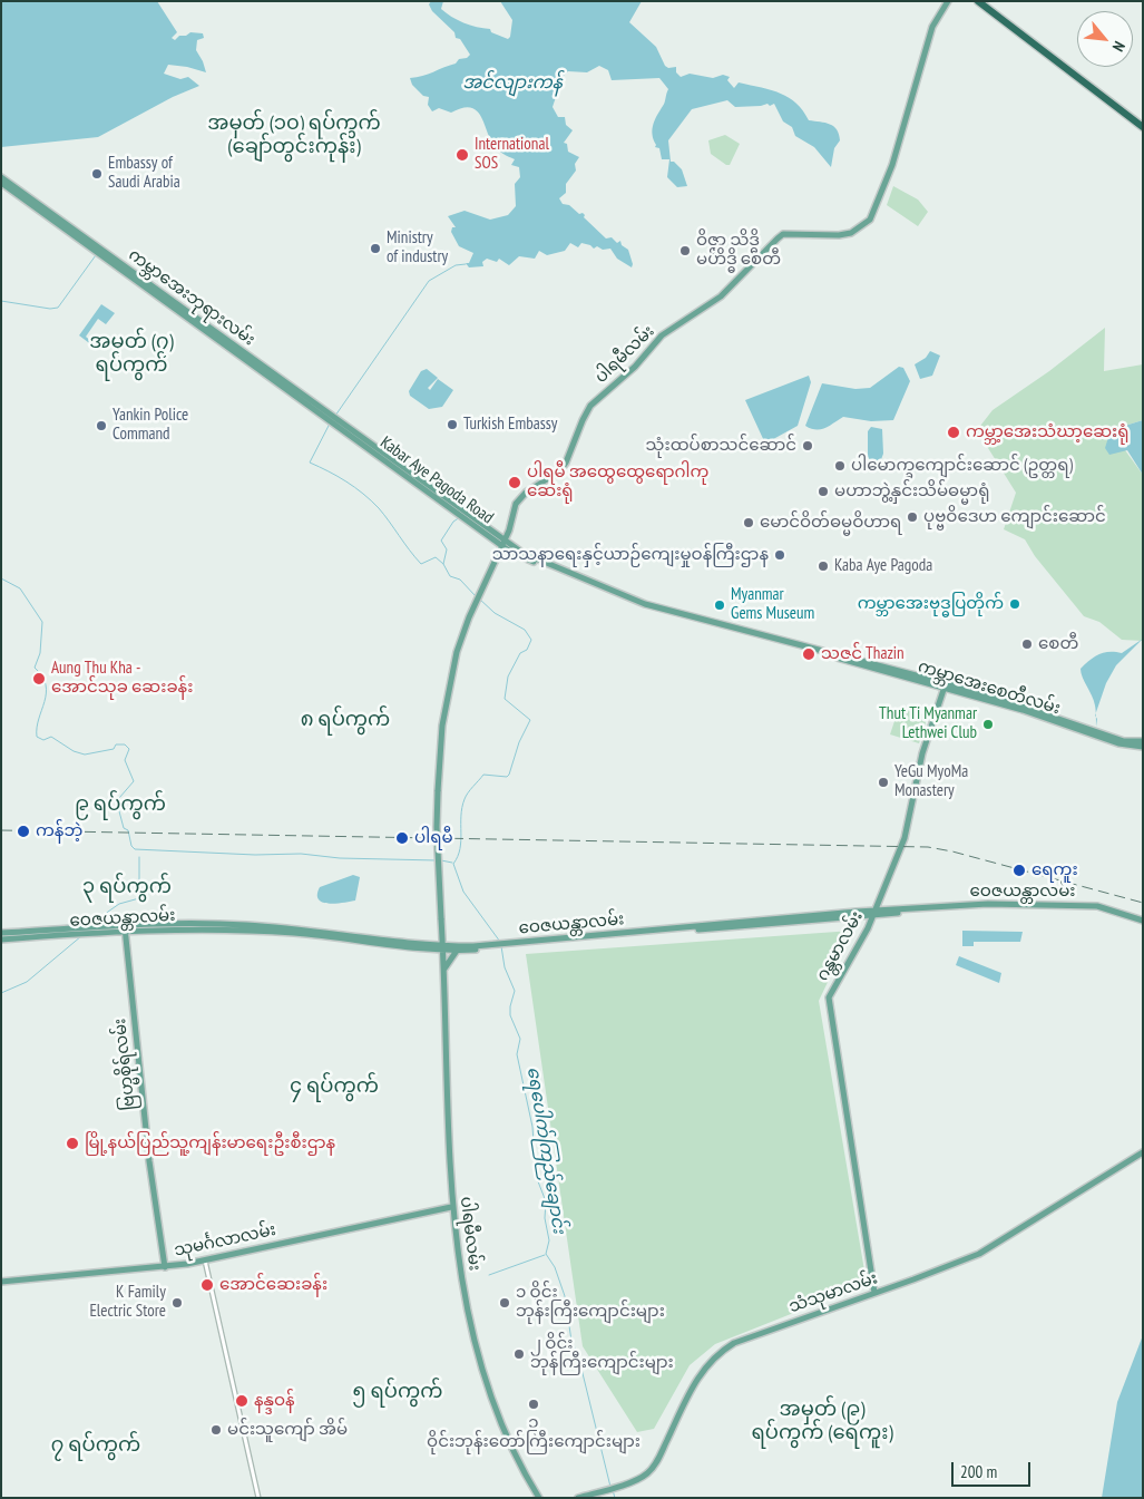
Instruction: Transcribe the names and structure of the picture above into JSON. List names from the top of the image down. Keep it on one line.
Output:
{"streets":{"main road":["ကမ္ဘာအေးဘုရားလမ်း","ပါရမီလမ်း","Kabar Aye Pagoda Road","ကမ္ဘာအေးစေတီလမ်း","ဝေဇယန္တာလမ်း","ဂန္တမာလမ်း","ဗြဟ္မစိုရ်လမ်း","သုမင်္ဂလာလမ်း","သံသုမာလမ်း"]},"crossings":[["ကမ္ဘာအေးဘုရားလမ်း","Kabar Aye Pagoda Road"],["ပါရမီလမ်း","ဝေဇယန္တာလမ်း"],["ပါရမီလမ်း","သုမင်္ဂလာလမ်း"],["ကမ္ဘာအေးစေတီလမ်း","ဂန္တမာလမ်း"],["ဝေဇယန္တာလမ်း","ဂန္တမာလမ်း"],["ဝေဇယန္တာလမ်း","ဗြဟ္မစိုရ်လမ်း"],["ဂန္တမာလမ်း","သံသုမာလမ်း"],["ဗြဟ္မစိုရ်လမ်း","သုမင်္ဂလာလမ်း"]],"districts":["အမှတ် (၁၀) ရပ်ကွက် (ချော်တွင်းကုန်း)","အမှတ် (၇) ရပ်ကွက်","၈ ရပ်ကွက်","၉ ရပ်ကွက်","၃ ရပ်ကွက်","၄ ရပ်ကွက်","၅ ရပ်ကွက်","အမှတ် (၉) ရပ်ကွက် (ရေကူး)","၇ ရပ်ကွက်"],"water":["အင်လျားကန်","ရေပေါက်ကြည်ချောင်း"],"places":["International SOS","Embassy of Saudi Arabia","Ministry of industry","ဝိဇ္ဇာ သိဒ္ဓိ မဟိဒ္ဓိ စေတီ","Turkish Embassy","Yankin Police Command","ကမ္ဘာ့အေးသံဃာ့ဆေးရုံ","သုံးထပ်စာသင်ဆောင်","ပါမောက္ခကျောင်းဆောင် (ဥတ္တရ)","ပါရမီ အထွေထွေရောဂါကု ဆေးရုံ","မဟာဘွဲ့နှင်းသိမ်ဓမ္မာရုံ","ပုဗ္ဗဝိဒေဟ ကျောင်းဆောင်","မောင်ဝိတ်ဓမ္မဝိဟာရ","သာသနာရေးနှင့်ယာဉ်ကျေးမှုဝန်ကြီးဌာန","Kaba Aye Pagoda","ကမ္ဘာအေးဗုဒ္ဓပြတိုက်","Myanmar Gems Museum","စေတီ","သဇင် Thazin","Aung Thu Kha - အောင်သုခ ဆေးခန်း","Thut Ti Myanmar Lethwei Club","YeGu MyoMa Monastery","ကန်ဘဲ့","ပါရမီ","ရေကူး","မြို့နယ်ပြည်သူ့ကျန်းမာရေးဦးစီးဌာန","အောင်ဆေးခန်း","K Family Electric Store","၁ ဝိုင်း ဘုန်းကြီးကျောင်းများ","၂ ဝိုင်း ဘုန်ကြီးကျောင်းများ","နန္ဒဝန်","၃ ဝိုင်းဘုန်းတော်ကြီးကျောင်းများ","မင်းသူကျော် အိမ်"],"scale_bar":"200 m","north":"bottom right"}
